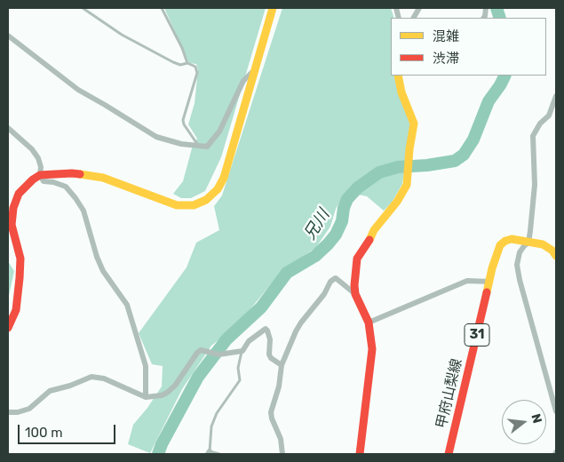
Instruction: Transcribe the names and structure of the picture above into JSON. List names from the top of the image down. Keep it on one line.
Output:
{"streets":{"street":["31","甲府山梨線"]},"water":["兄川"],"legend":["混雑","渋滞"],"scale_bar":"100 m","north":"right"}
